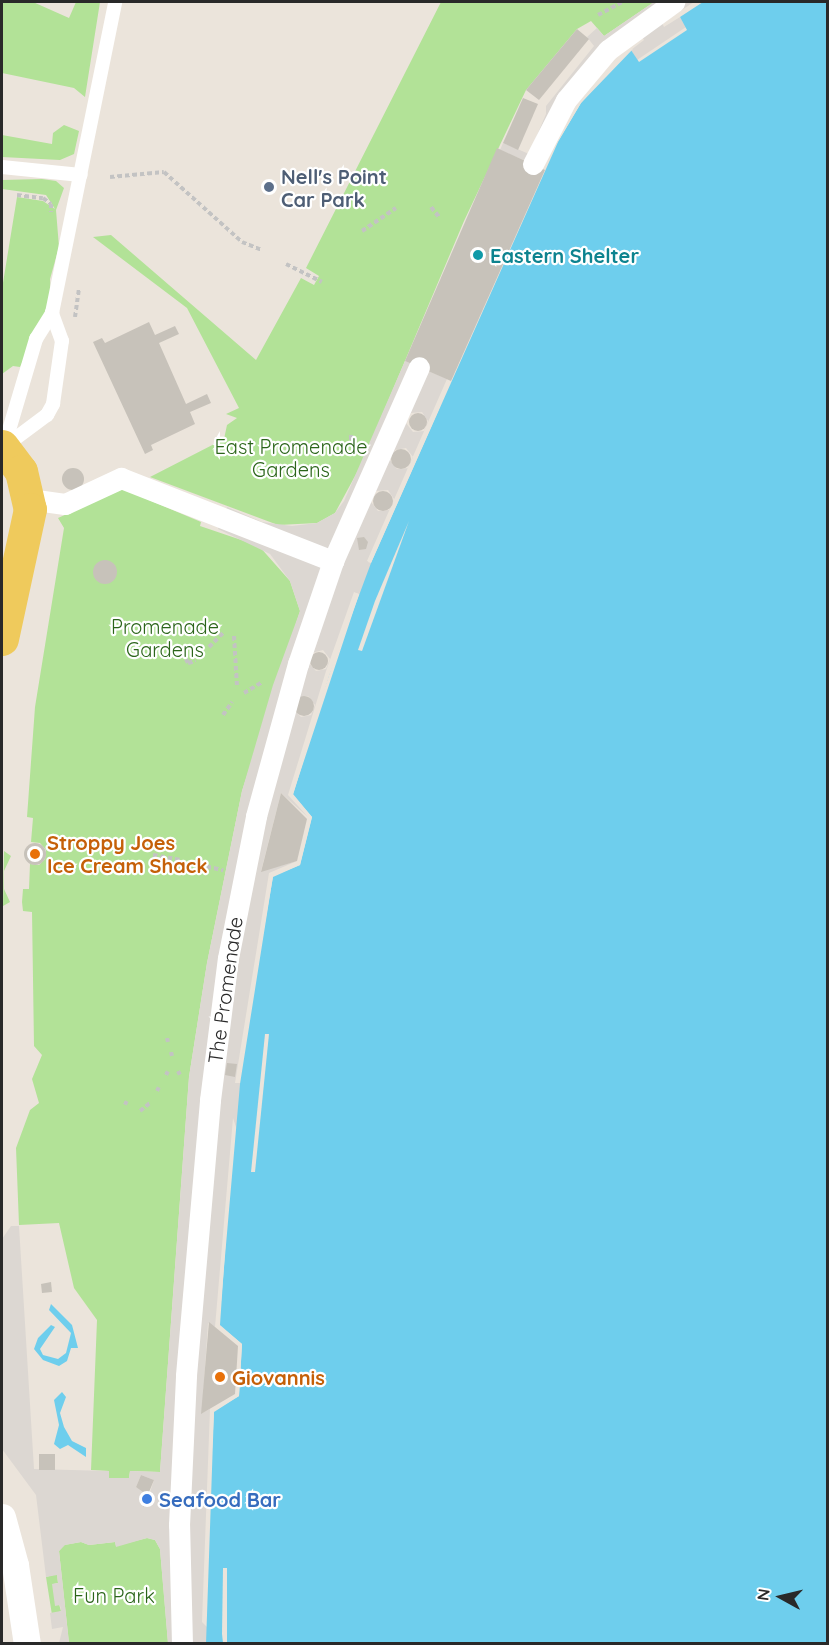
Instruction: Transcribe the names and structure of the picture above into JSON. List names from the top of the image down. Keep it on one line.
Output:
{"streets":{"street":["The Promenade"]},"parks":["East Promenade Gardens","Promenade Gardens","Fun Park"],"places":["Nell's Point Car Park","Eastern Shelter","Stroppy Joes Ice Cream Shack","Giovannis","Seafood Bar"],"north":"left"}
